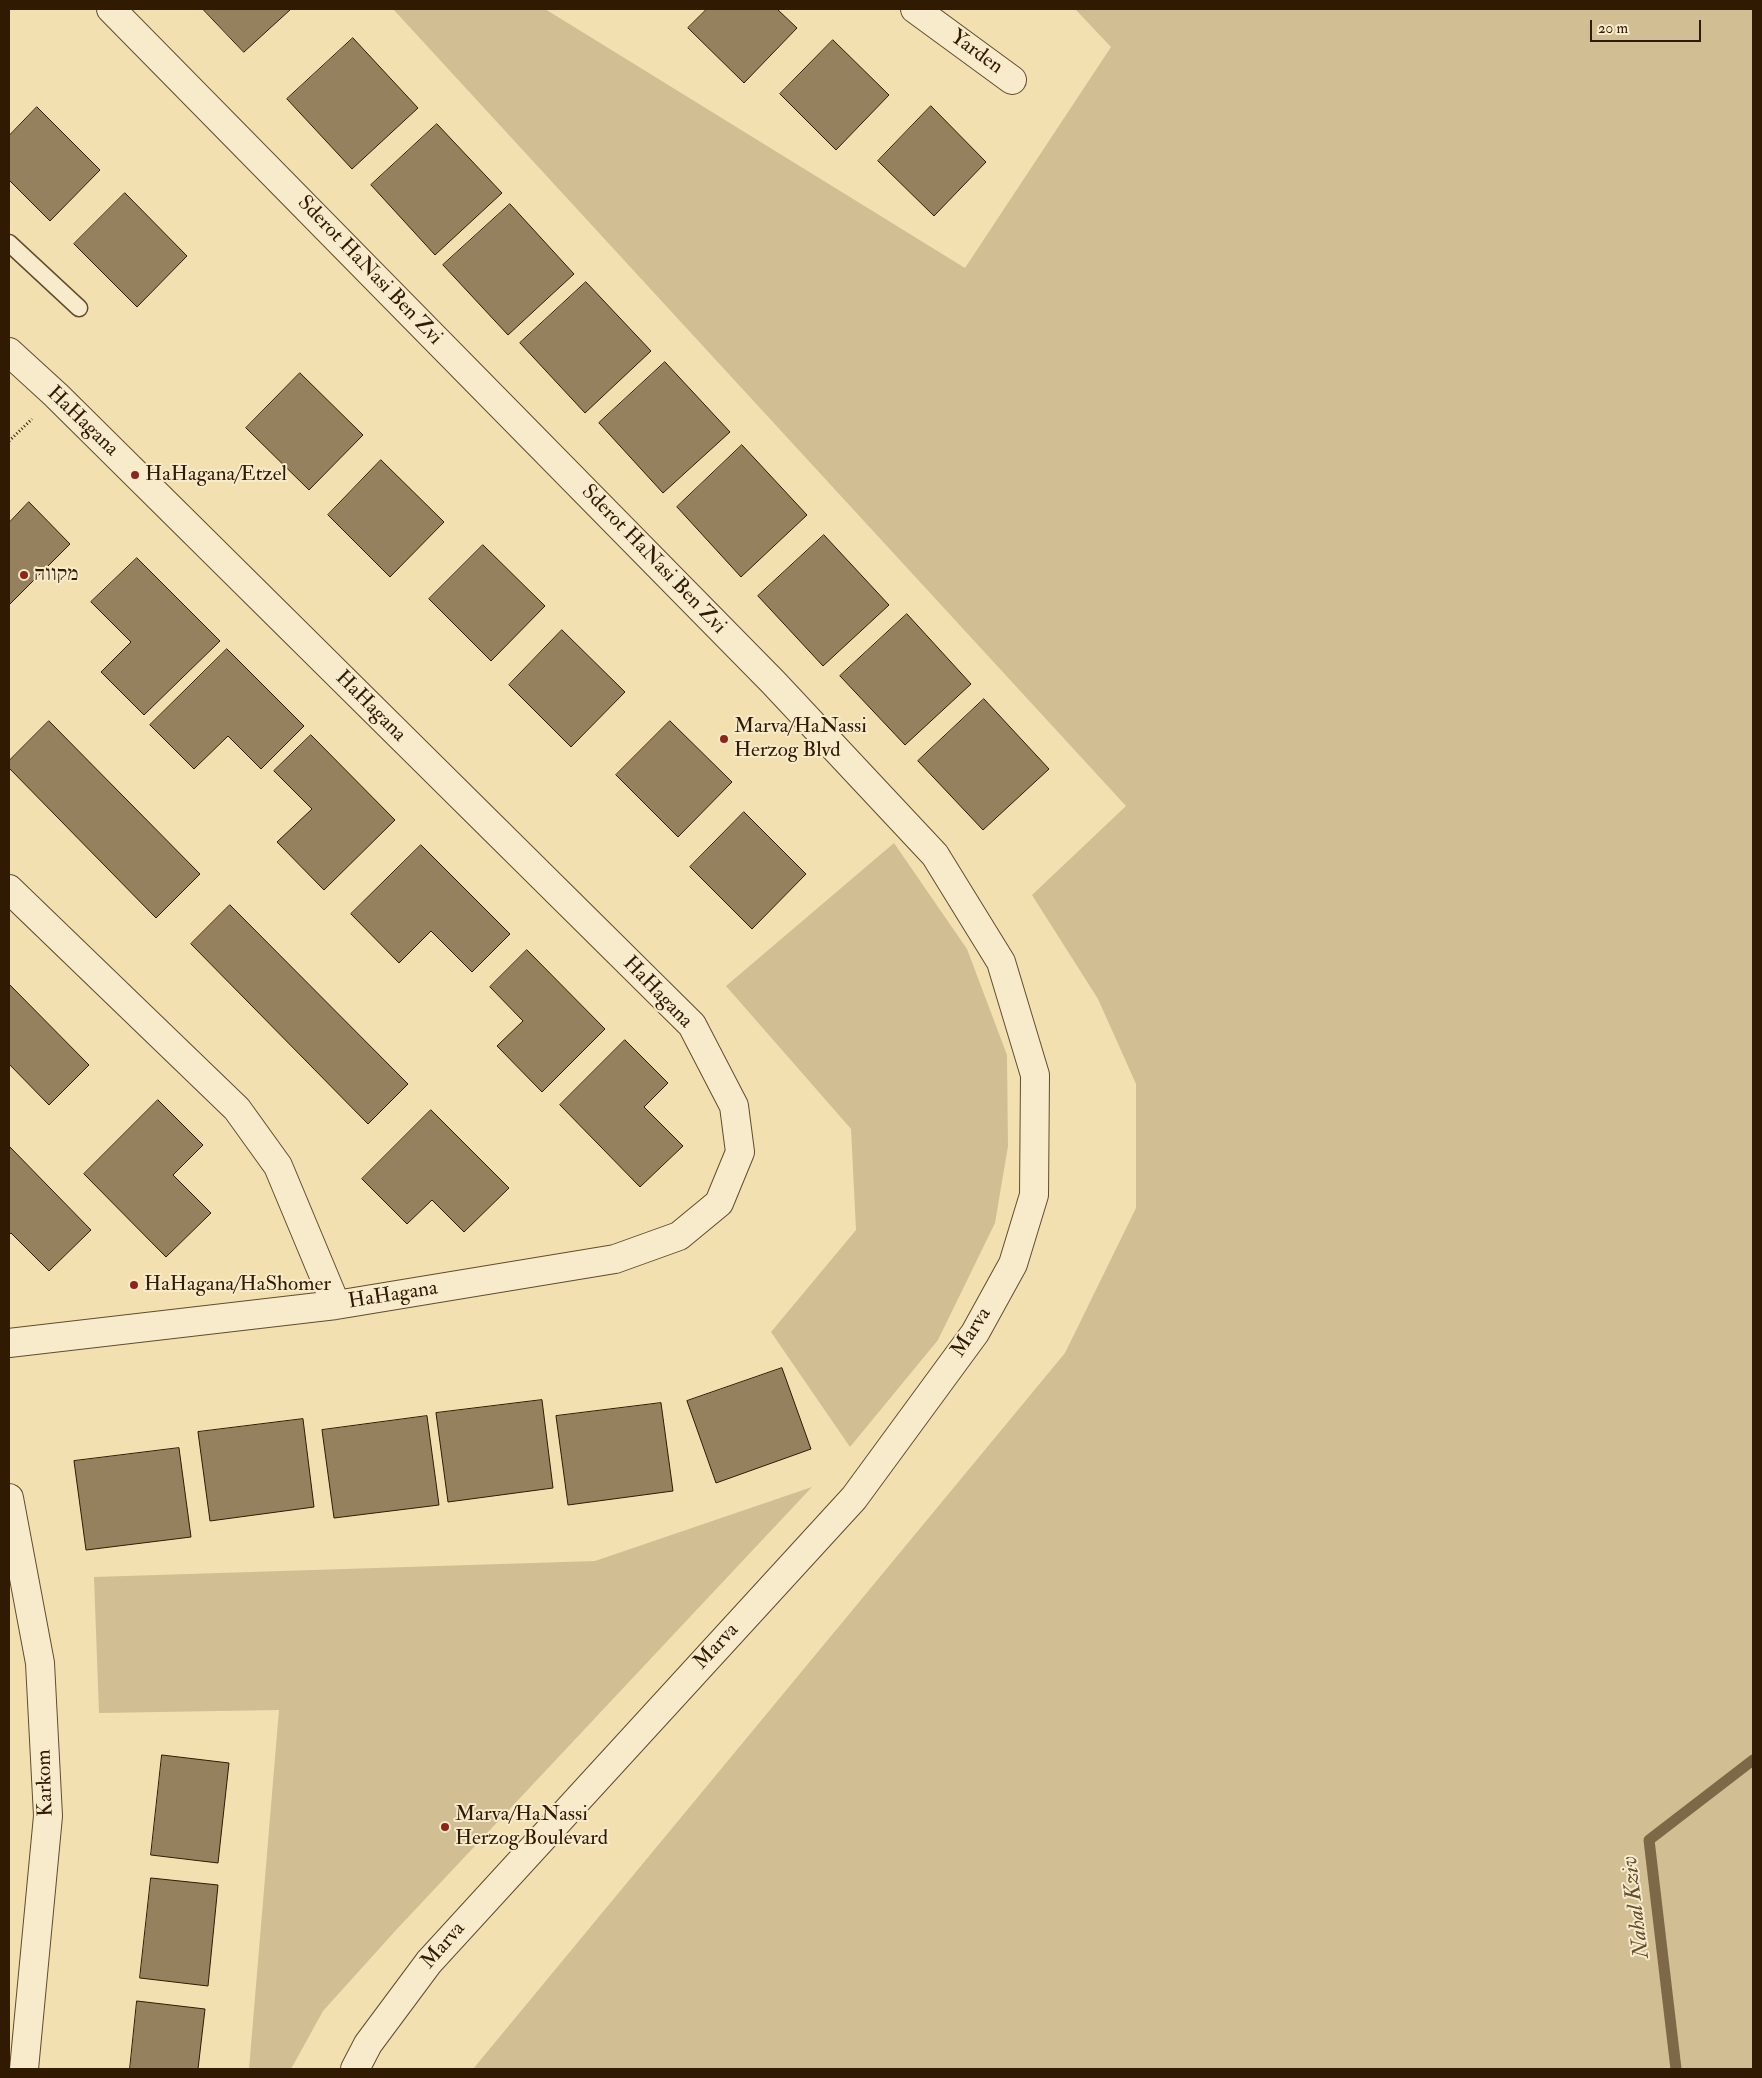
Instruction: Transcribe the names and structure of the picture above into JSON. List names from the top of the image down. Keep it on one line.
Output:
{"streets":{"street":["Yarden","Sderot HaNasi Ben Zvi","HaHagana","Marva","Karkom"]},"crossings":[["Sderot HaNasi Ben Zvi","Marva"]],"water":["Nahal Kziv"],"places":["HaHagana/Etzel","מקווה","Marva/HaNassi Herzog Blvd","HaHagana/HaShomer","Marva/HaNassi Herzog Boulevard"],"scale_bar":"20 m"}
